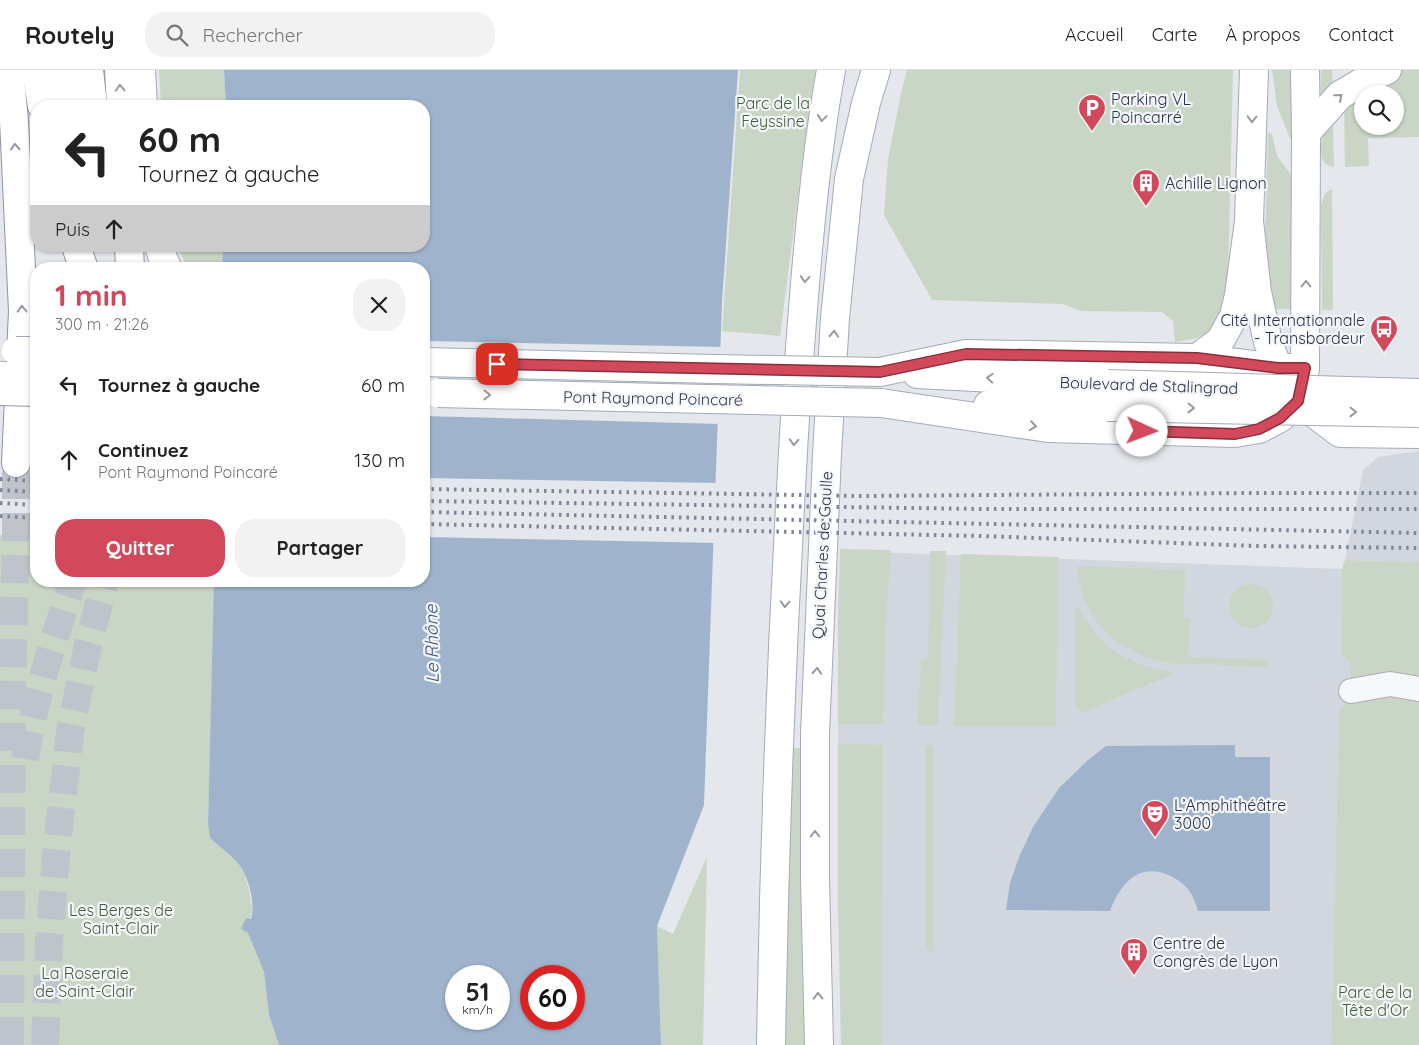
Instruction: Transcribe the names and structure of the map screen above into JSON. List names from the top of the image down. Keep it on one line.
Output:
{"streets":{"main road":["Boulevard de Stalingrad","Pont Raymond Poincaré","Quai Charles de Gaulle"]},"crossings":[["Boulevard de Stalingrad","Pont Raymond Poincaré"]],"water":["Le Rhône"],"parks":["Parc de la Feyssine","Les Berges de Saint-Clair","La Roseraie de Saint-Clair","Parc de la Tête d'Or"],"places":{"parking":["Parking VL Poincarré"],"building":["Achille Lignon","Centre de Congrès de Lyon"],"bus stop":["Cité Internationnale - Transbordeur"],"theatre":["L’Amphithéâtre 3000"]},"page":{"header":"Routely","search":"Rechercher","nav":["Accueil","Carte","À propos","Contact"],"turn":["60 m","Tournez à gauche"],"then":"Puis","heading":["1 min","300 m · 21:26"],"list":[{"name":"Tournez à gauche","value":"60 m"},{"name":"Continuez","note":"Pont Raymond Poincaré","value":"130 m"}],"buttons":["Quitter","Partager"],"speed":"51 km/h","limit":"60"}}
